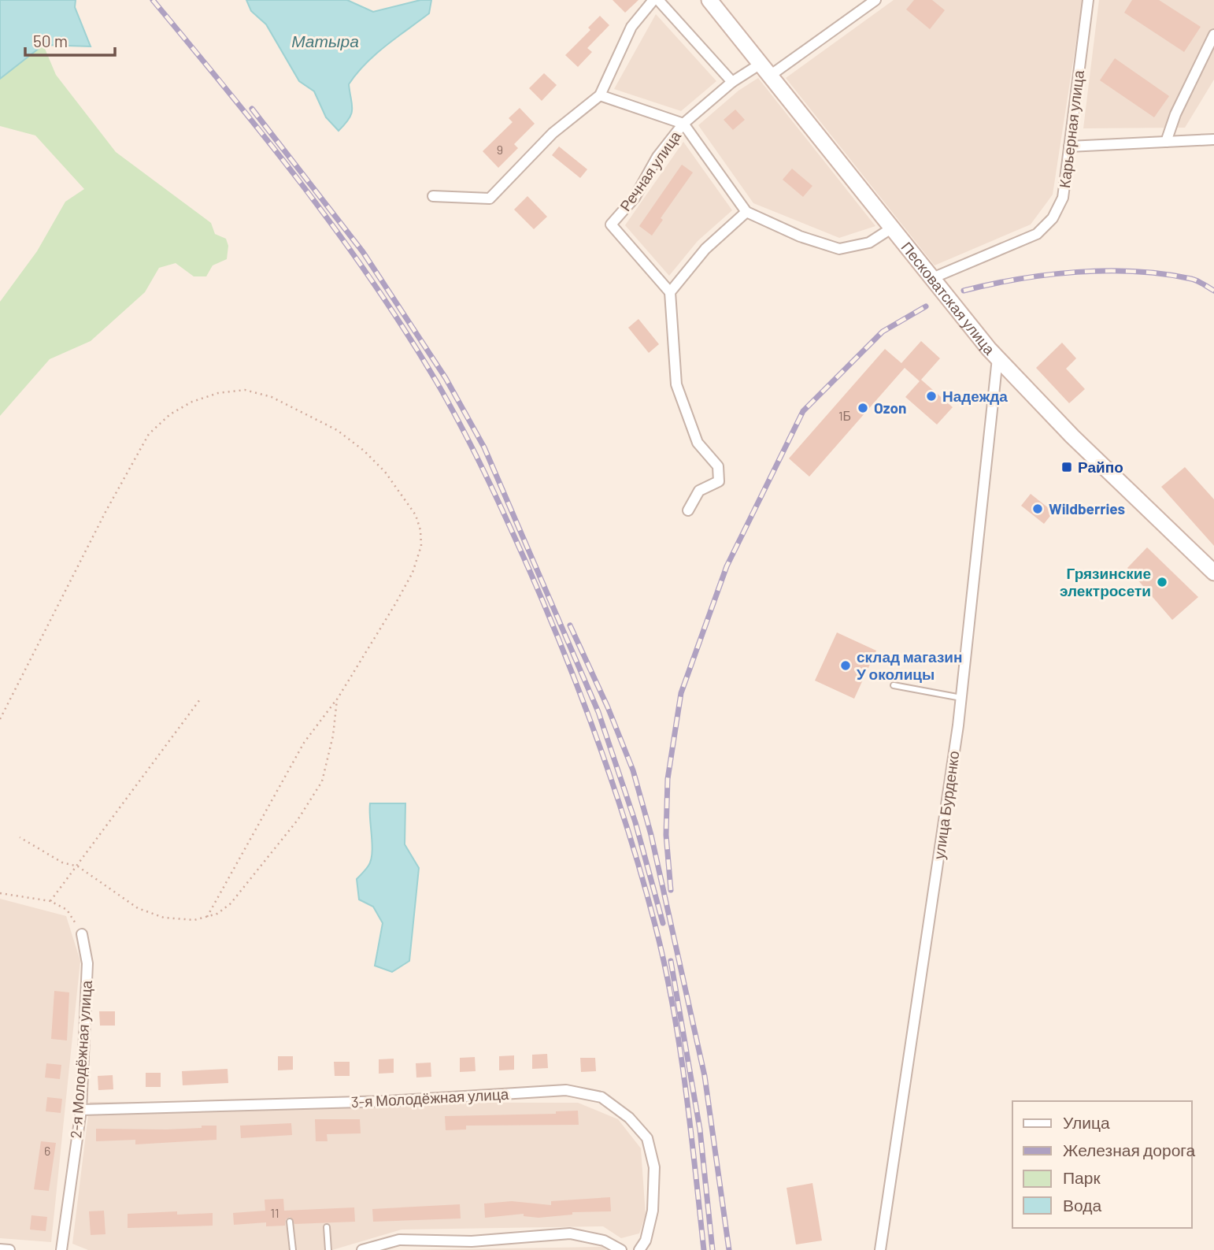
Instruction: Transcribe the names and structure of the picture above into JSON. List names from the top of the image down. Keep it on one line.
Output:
{"streets":{"main road":["Песковатская улица"],"street":["Карьерная улица","Речная улица","улица Бурденко","2-я Молодёжная улица","3-я Молодёжная улица"]},"crossings":[["Карьерная улица","Песковатская улица"],["Речная улица","Песковатская улица"],["Песковатская улица","улица Бурденко"],["2-я Молодёжная улица","3-я Молодёжная улица"]],"water":["Матыра"],"places":{"other":["Надежда","Ozon","Wildberries","Грязинские электросети","склад магазин У околицы"],"transit":["Райпо"]},"house_numbers":["9","1Б","6","11"],"legend":["Улица","Железная дорога","Парк","Вода"],"scale_bar":"50 m"}
